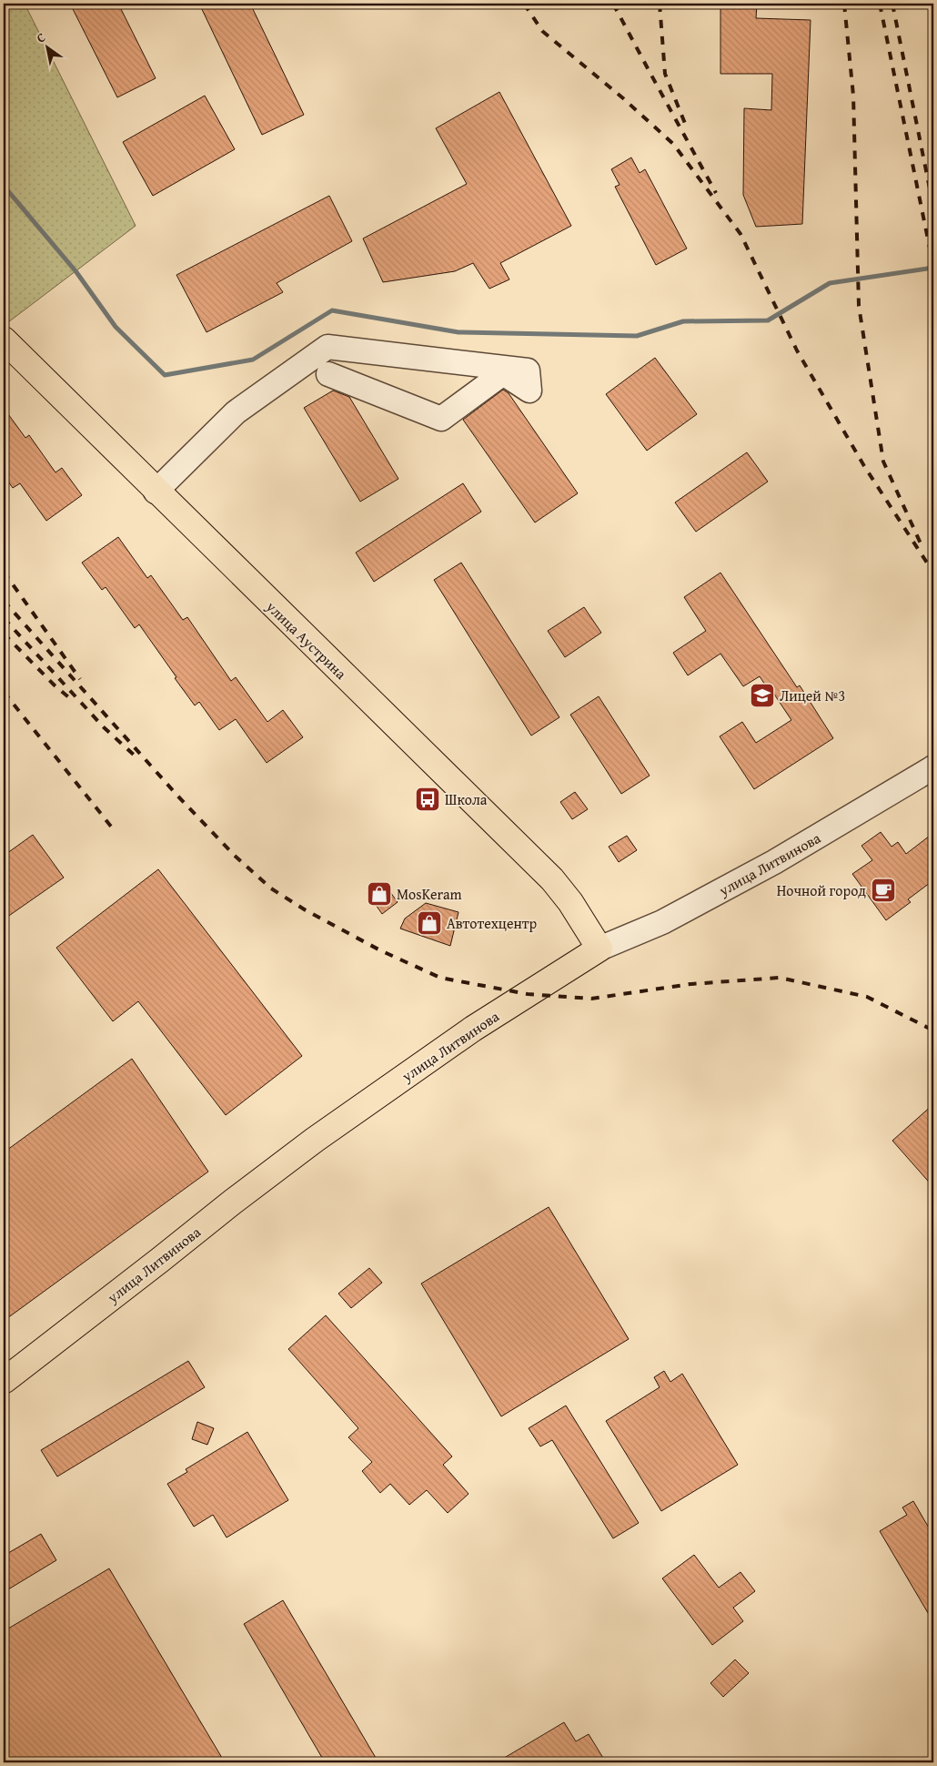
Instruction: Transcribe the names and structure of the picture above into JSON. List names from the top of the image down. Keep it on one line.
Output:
{"streets":{"main road":["улица Аустрина","улица Литвинова"]},"crossings":[["улица Аустрина","улица Литвинова"]],"places":{"school or university":["Лицей №3"],"bus stop":["Школа"],"cafe":["Ночной город"],"shop":["MosKeram","Автотехцентр"]},"north":"top left"}
